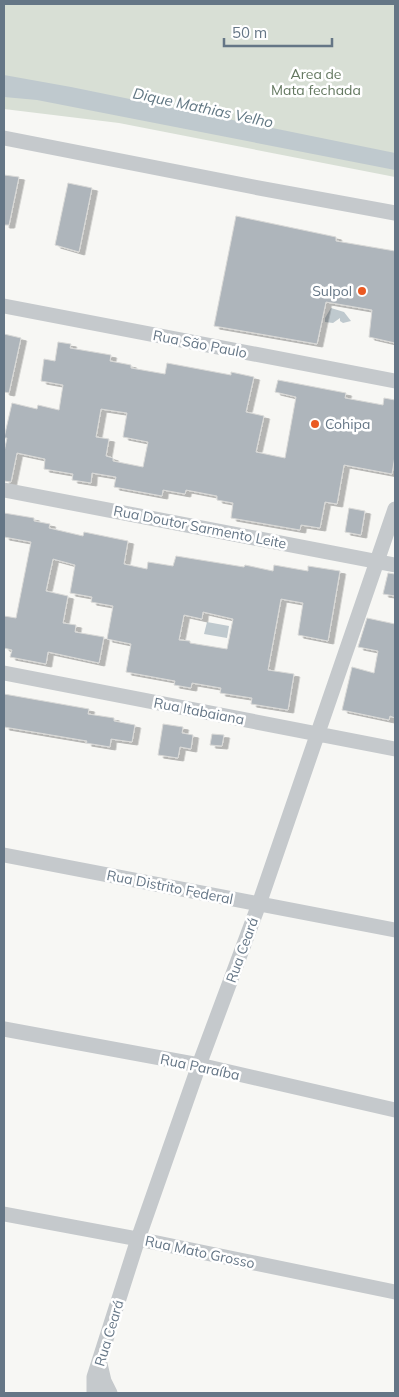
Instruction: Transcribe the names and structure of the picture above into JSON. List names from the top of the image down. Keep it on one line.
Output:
{"streets":{"street":["Rua São Paulo","Rua Doutor Sarmento Leite","Rua Itabaiana","Rua Distrito Federal","Rua Ceará","Rua Paraíba","Rua Mato Grosso"]},"crossings":[["Rua Doutor Sarmento Leite","Rua Ceará"],["Rua Itabaiana","Rua Ceará"],["Rua Distrito Federal","Rua Ceará"],["Rua Ceará","Rua Paraíba"],["Rua Ceará","Rua Mato Grosso"]],"water":["Dique Mathias Velho"],"parks":["Area de Mata fechada"],"places":["Sulpol","Cohipa"],"scale_bar":"50 m"}
